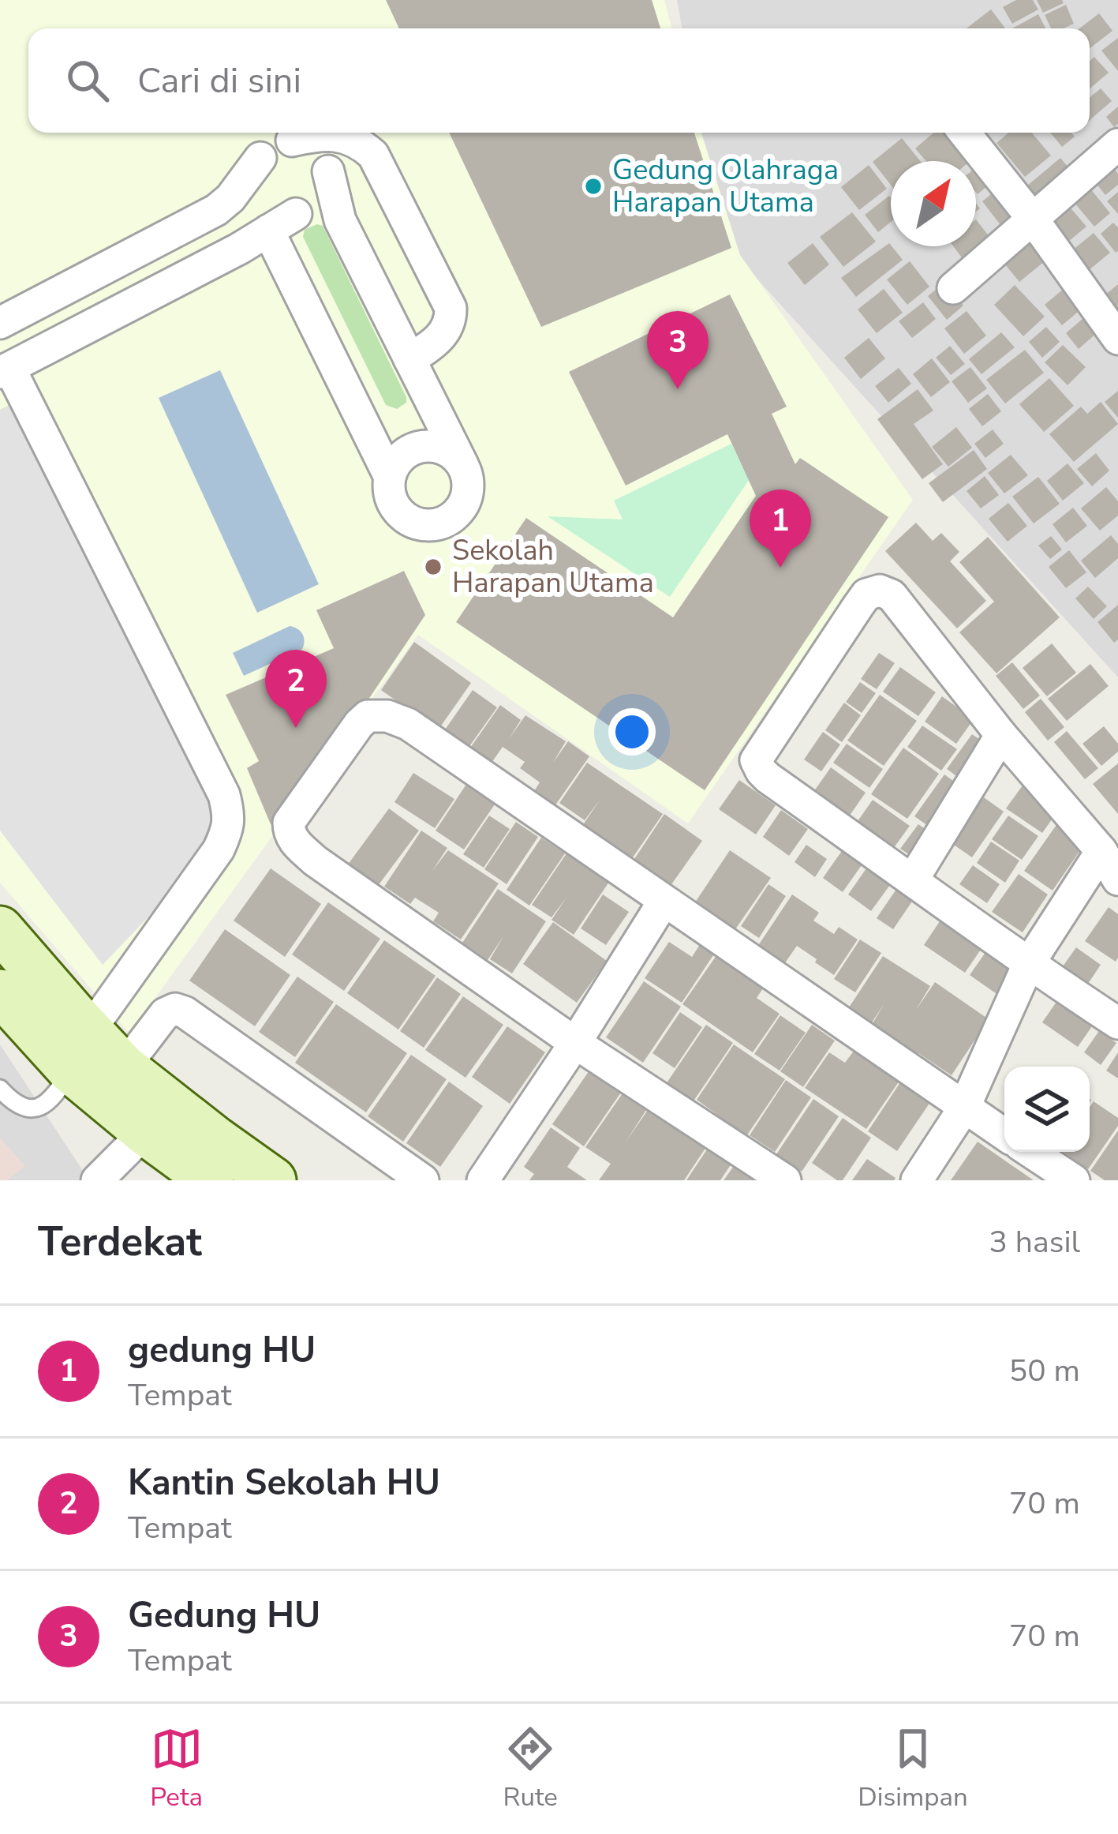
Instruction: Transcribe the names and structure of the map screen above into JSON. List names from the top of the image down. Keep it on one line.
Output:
{"places":["Gedung Olahraga Harapan Utama","Sekolah Harapan Utama"],"north":"top right","page":{"search":"Cari di sini","pins":["3","1","2"],"heading":["Terdekat","3 hasil"],"list":[{"mark":"1","name":"gedung HU","note":"Tempat","value":"50 m"},{"mark":"2","name":"Kantin Sekolah HU","note":"Tempat","value":"70 m"},{"mark":"3","name":"Gedung HU","note":"Tempat","value":"70 m"}],"nav":["Peta","Rute","Disimpan"]}}
